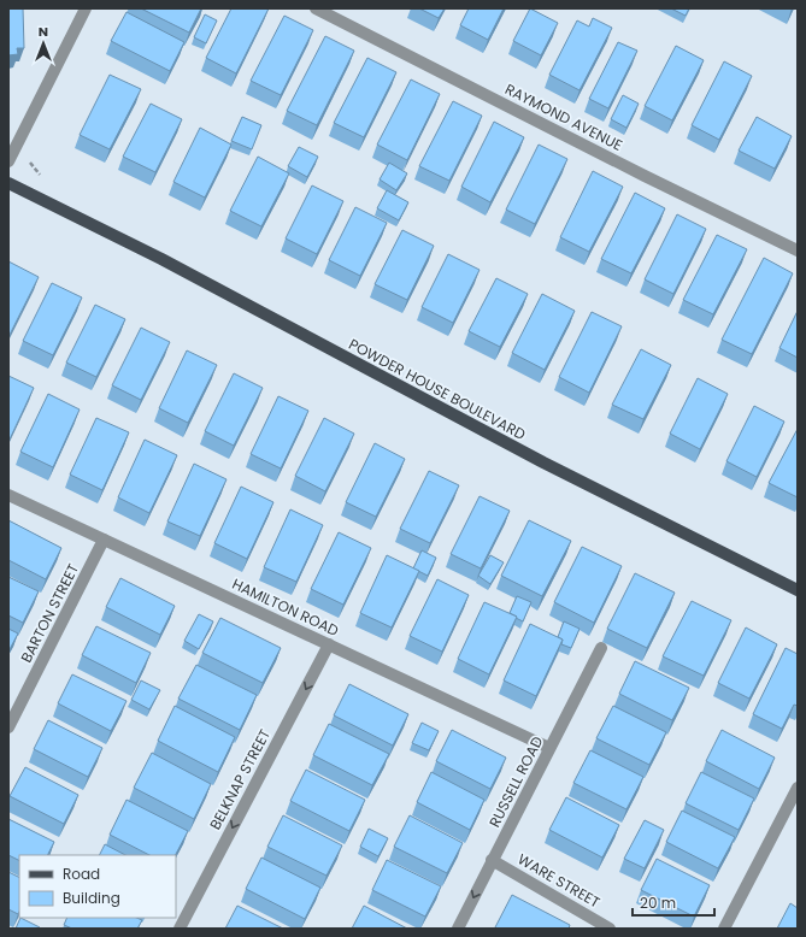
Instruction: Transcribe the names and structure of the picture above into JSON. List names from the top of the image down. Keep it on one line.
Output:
{"streets":{"main road":["POWDER HOUSE BOULEVARD"],"street":["RAYMOND AVENUE","HAMILTON ROAD","BARTON STREET","BELKNAP STREET","RUSSELL ROAD","WARE STREET"]},"crossings":[["HAMILTON ROAD","BARTON STREET"],["HAMILTON ROAD","BELKNAP STREET"],["HAMILTON ROAD","RUSSELL ROAD"],["RUSSELL ROAD","WARE STREET"]],"one_way":["BELKNAP STREET"],"legend":["Road","Building"],"scale_bar":"20 m","north":"top"}
